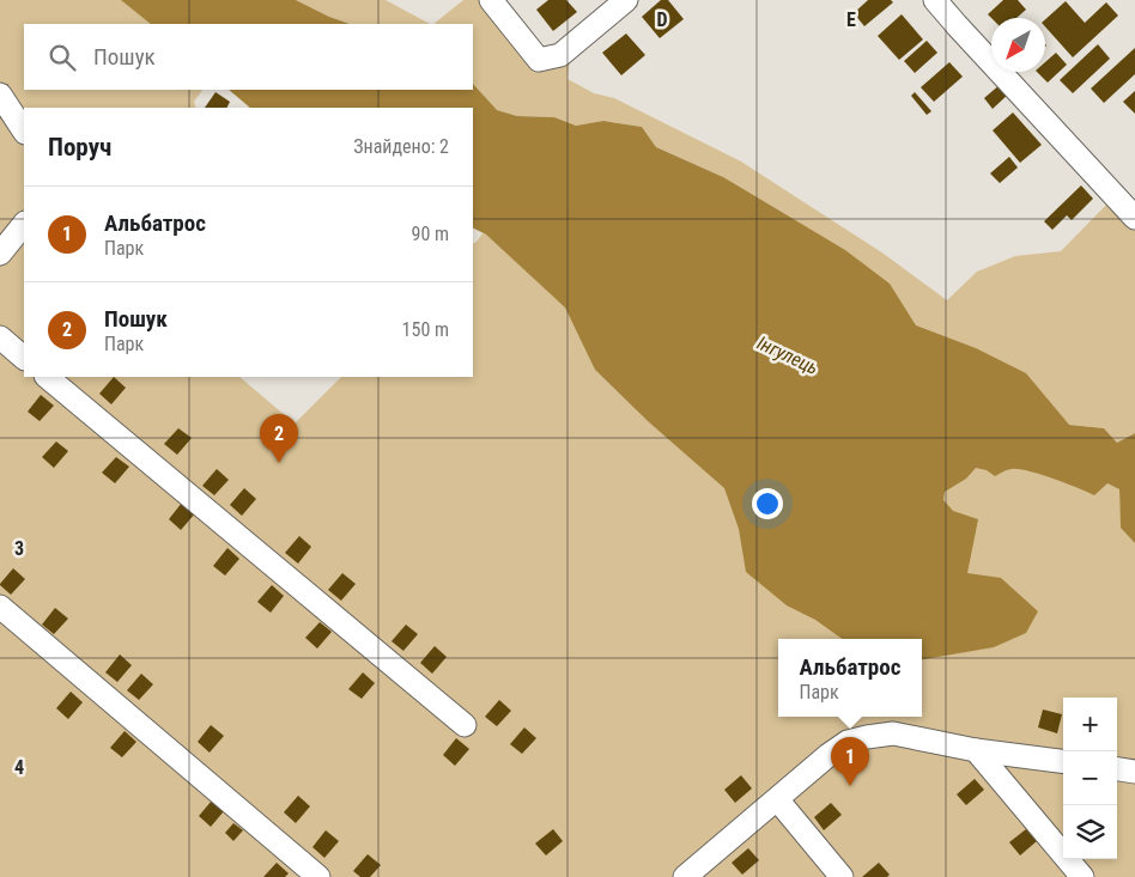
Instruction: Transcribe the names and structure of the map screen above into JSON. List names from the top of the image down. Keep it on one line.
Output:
{"water":["Інгулець"],"north":"bottom left","page":{"search":"Пошук","heading":["Поруч","Знайдено: 2"],"list":[{"mark":"1","name":"Альбатрос","note":"Парк","value":"90 m"},{"mark":"2","name":"Пошук","note":"Парк","value":"150 m"}],"pins":["2","1"],"popup":["Альбатрос","Парк"],"map_buttons":["+","−"]},"grid":{"columns":["D","E"],"rows":["3","4"]}}
